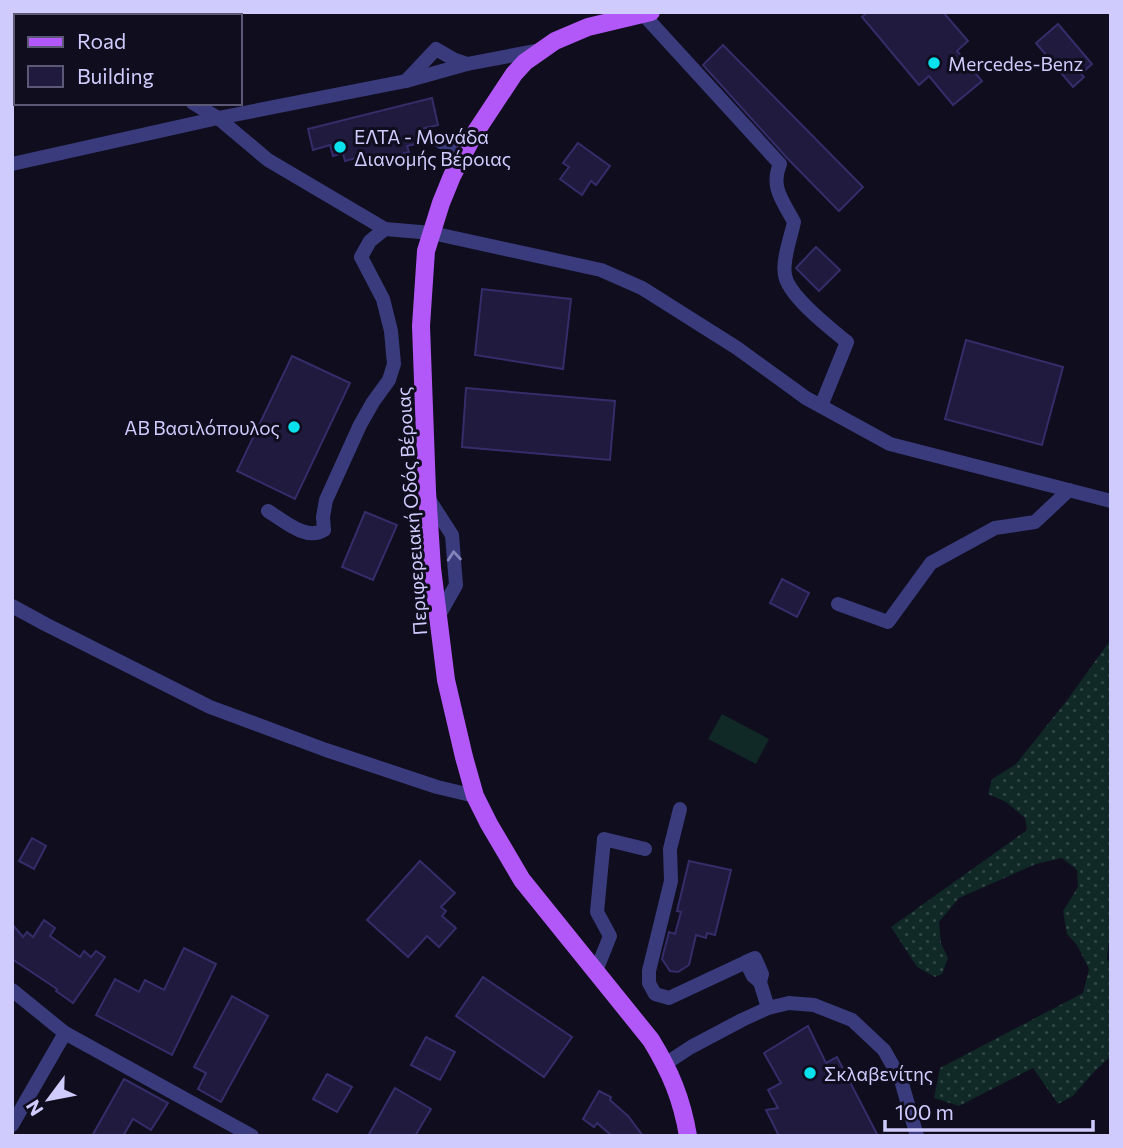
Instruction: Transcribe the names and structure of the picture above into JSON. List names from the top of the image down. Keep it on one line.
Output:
{"streets":{"main road":["Περιφερειακή Οδός Βέροιας"]},"places":["Mercedes-Benz","ΕΛΤΑ - Μονάδα Διανομής Βέροιας","ΑΒ Βασιλόπουλος","Σκλαβενίτης"],"legend":["Road","Building"],"scale_bar":"100 m","north":"bottom left"}
